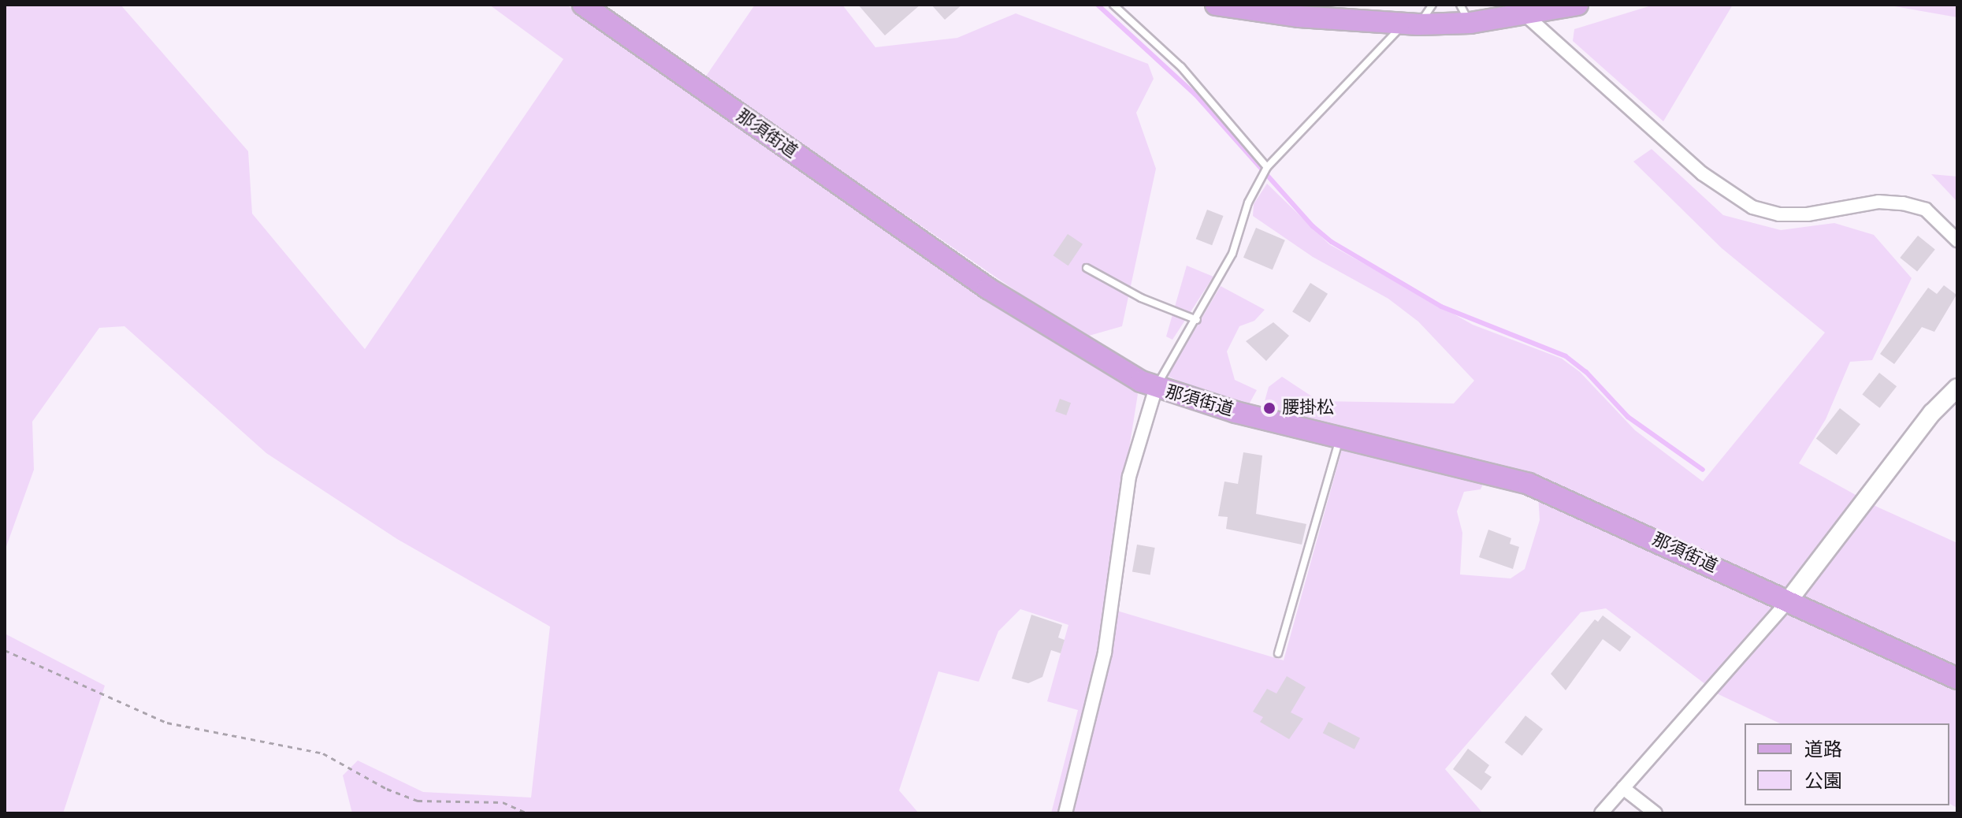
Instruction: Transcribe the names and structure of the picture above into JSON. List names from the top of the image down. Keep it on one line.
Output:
{"streets":{"main road":["那須街道"]},"places":["腰掛松"],"legend":["道路","公園"]}
